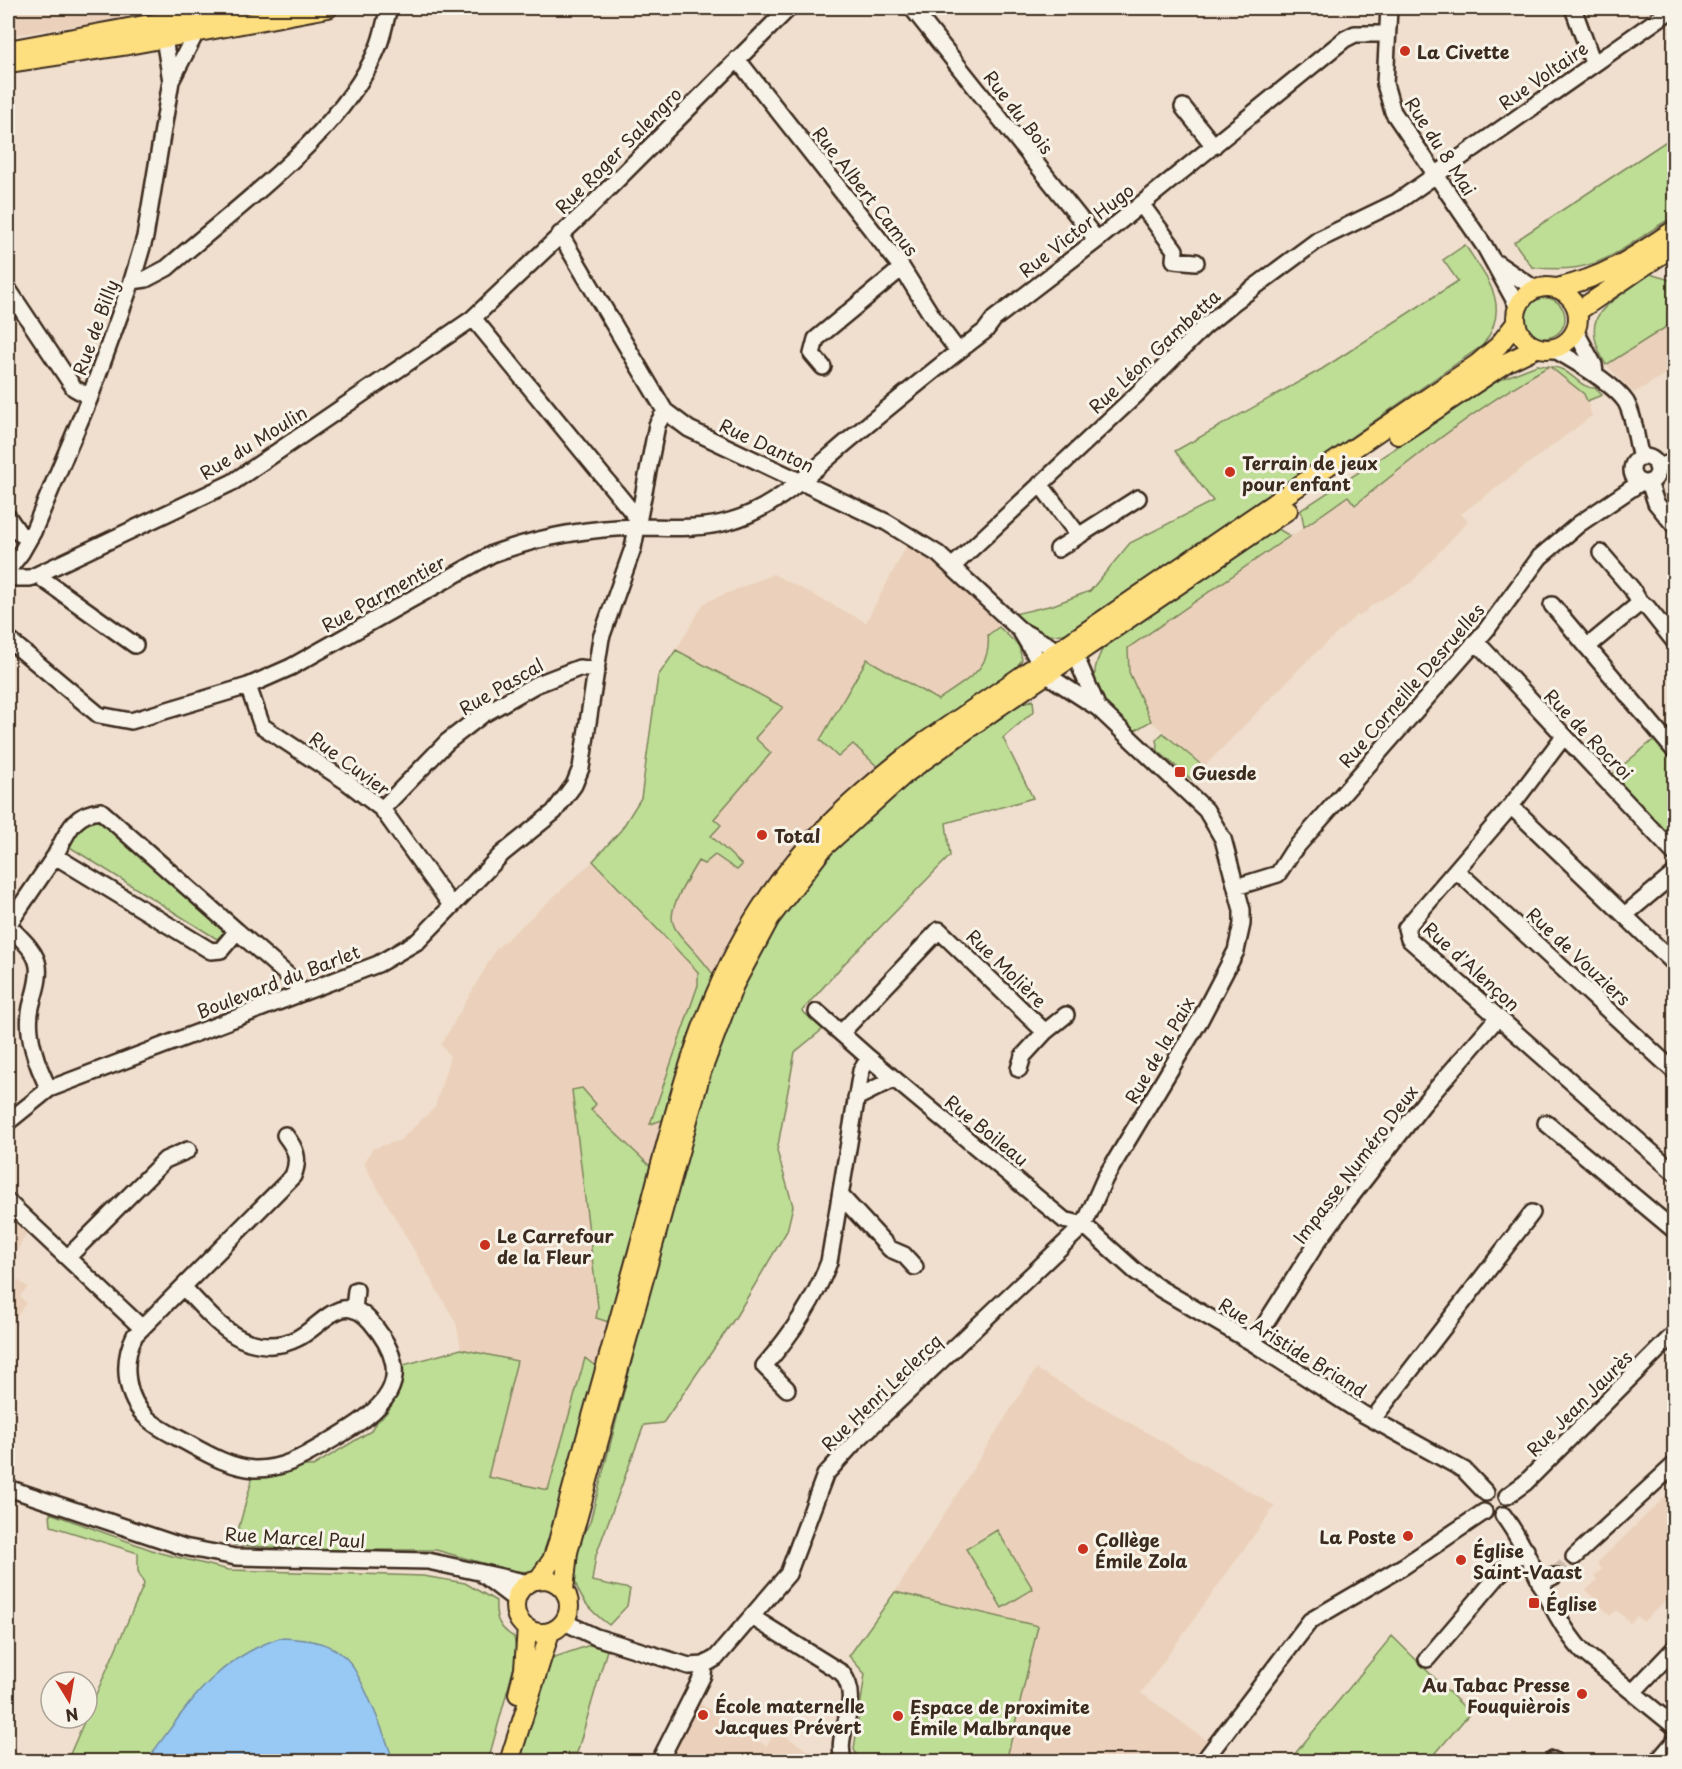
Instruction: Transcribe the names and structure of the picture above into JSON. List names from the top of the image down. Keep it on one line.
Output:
{"streets":{"street":["Rue Voltaire","Rue du Bois","Rue du 8 Mai","Rue Roger Salengro","Rue Albert Camus","Rue Victor Hugo","Rue de Billy","Rue Léon Gambetta","Rue du Moulin","Rue Danton","Rue Parmentier","Rue Corneille Desruelles","Rue Pascal","Rue de Rocroi","Rue Cuvier","Rue de Vouziers","Rue d'Alençon","Rue Molière","Boulevard du Barlet","Rue de la Paix","Rue Boileau","Impasse Numéro Deux","Rue Aristide Briand","Rue Henri Leclercq","Rue Jean Jaurès","Rue Marcel Paul"]},"crossings":[["Rue Voltaire","Rue du 8 Mai"],["Rue Voltaire","Rue Léon Gambetta"],["Rue du Bois","Rue Victor Hugo"],["Rue du 8 Mai","Rue Victor Hugo"],["Rue du 8 Mai","Rue Léon Gambetta"],["Rue Roger Salengro","Rue Albert Camus"],["Rue Roger Salengro","Rue du Moulin"],["Rue Roger Salengro","Rue Danton"],["Rue Albert Camus","Rue Victor Hugo"],["Rue Victor Hugo","Rue Danton"],["Rue Victor Hugo","Rue Parmentier"],["Rue de Billy","Rue du Moulin"],["Rue Léon Gambetta","Rue Danton"],["Rue Danton","Rue Parmentier"],["Rue Danton","Boulevard du Barlet"],["Rue Parmentier","Rue Cuvier"],["Rue Parmentier","Boulevard du Barlet"],["Rue Corneille Desruelles","Rue de Rocroi"],["Rue Corneille Desruelles","Rue de la Paix"],["Rue Pascal","Rue Cuvier"],["Rue Pascal","Boulevard du Barlet"],["Rue de Rocroi","Rue d'Alençon"],["Rue Cuvier","Boulevard du Barlet"],["Rue de Vouziers","Rue d'Alençon"],["Rue d'Alençon","Impasse Numéro Deux"],["Rue de la Paix","Rue Boileau"],["Rue de la Paix","Rue Aristide Briand"],["Rue de la Paix","Rue Henri Leclercq"],["Rue Boileau","Rue Aristide Briand"],["Rue Boileau","Rue Henri Leclercq"],["Impasse Numéro Deux","Rue Aristide Briand"],["Rue Aristide Briand","Rue Henri Leclercq"],["Rue Aristide Briand","Rue Jean Jaurès"]],"places":{"other":["La Civette","Terrain de jeux pour enfant","Total","Le Carrefour de la Fleur","La Poste","Collège Émile Zola","Église Saint-Vaast","Au Tabac Presse Fouquièrois","École maternelle Jacques Prévert","Espace de proximite Émile Malbranque"],"transit":["Guesde","Église"]},"north":"bottom"}
